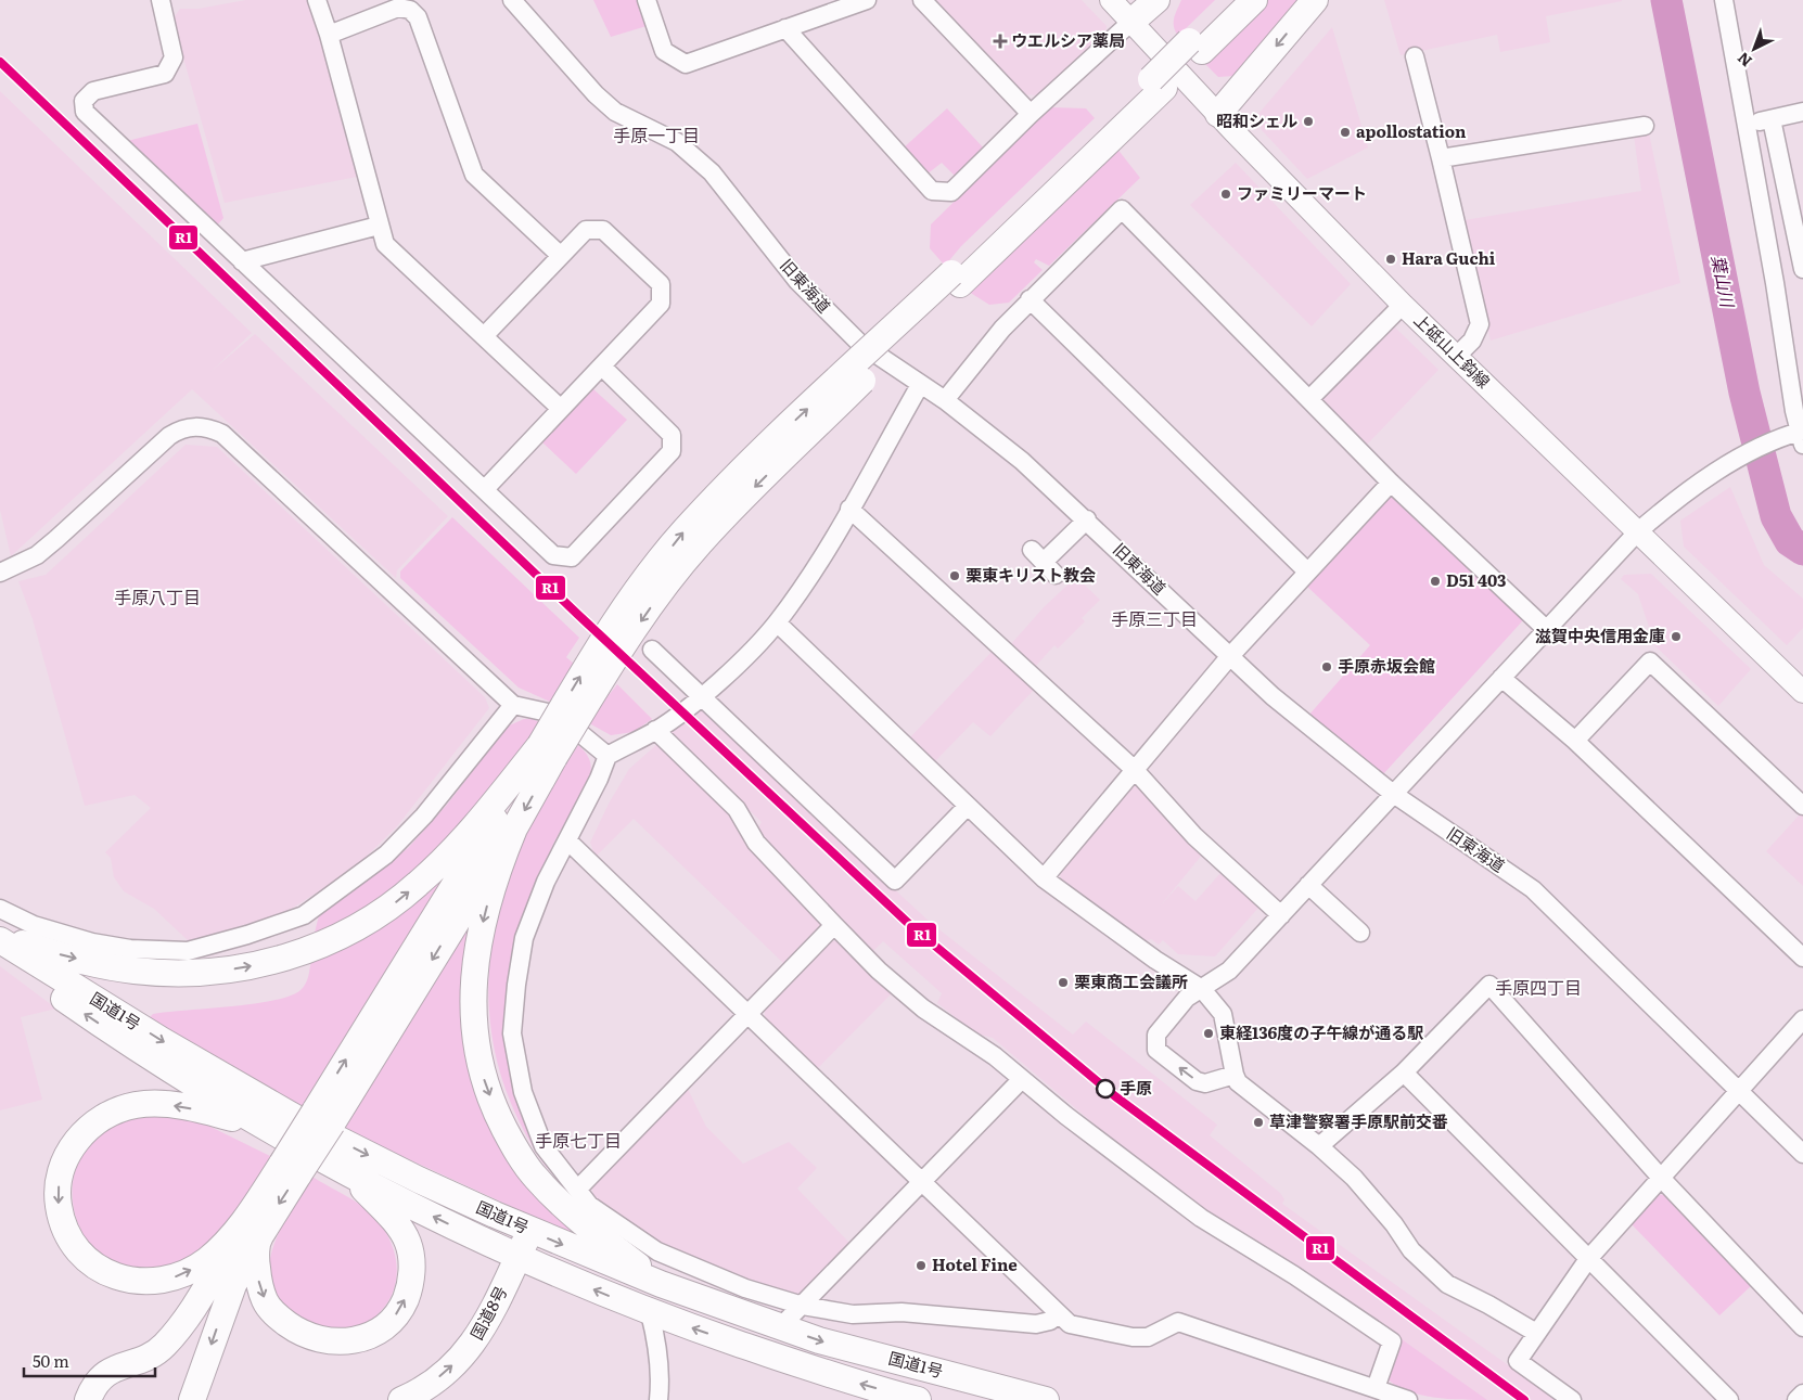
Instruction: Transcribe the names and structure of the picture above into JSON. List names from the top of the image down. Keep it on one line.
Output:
{"streets":{"highway":["国道1号","国道8号"],"main road":["上砥山上鈎線"],"street":["旧東海道"]},"crossings":[["国道1号","国道8号"]],"one_way":["国道8号"],"districts":["手原一丁目","手原八丁目","手原三丁目","手原四丁目","手原七丁目"],"water":["葉山川"],"places":{"health":["ウエルシア薬局"],"other":["昭和シェル","apollostation","ファミリーマート","Hara Guchi","栗東キリスト教会","D51 403","滋賀中央信用金庫","手原赤坂会館","栗東商工会議所","東経136度の子午線が通る駅","手原","草津警察署手原駅前交番","Hotel Fine"]},"lines":["transit line R1"],"scale_bar":"50 m","north":"bottom left"}
